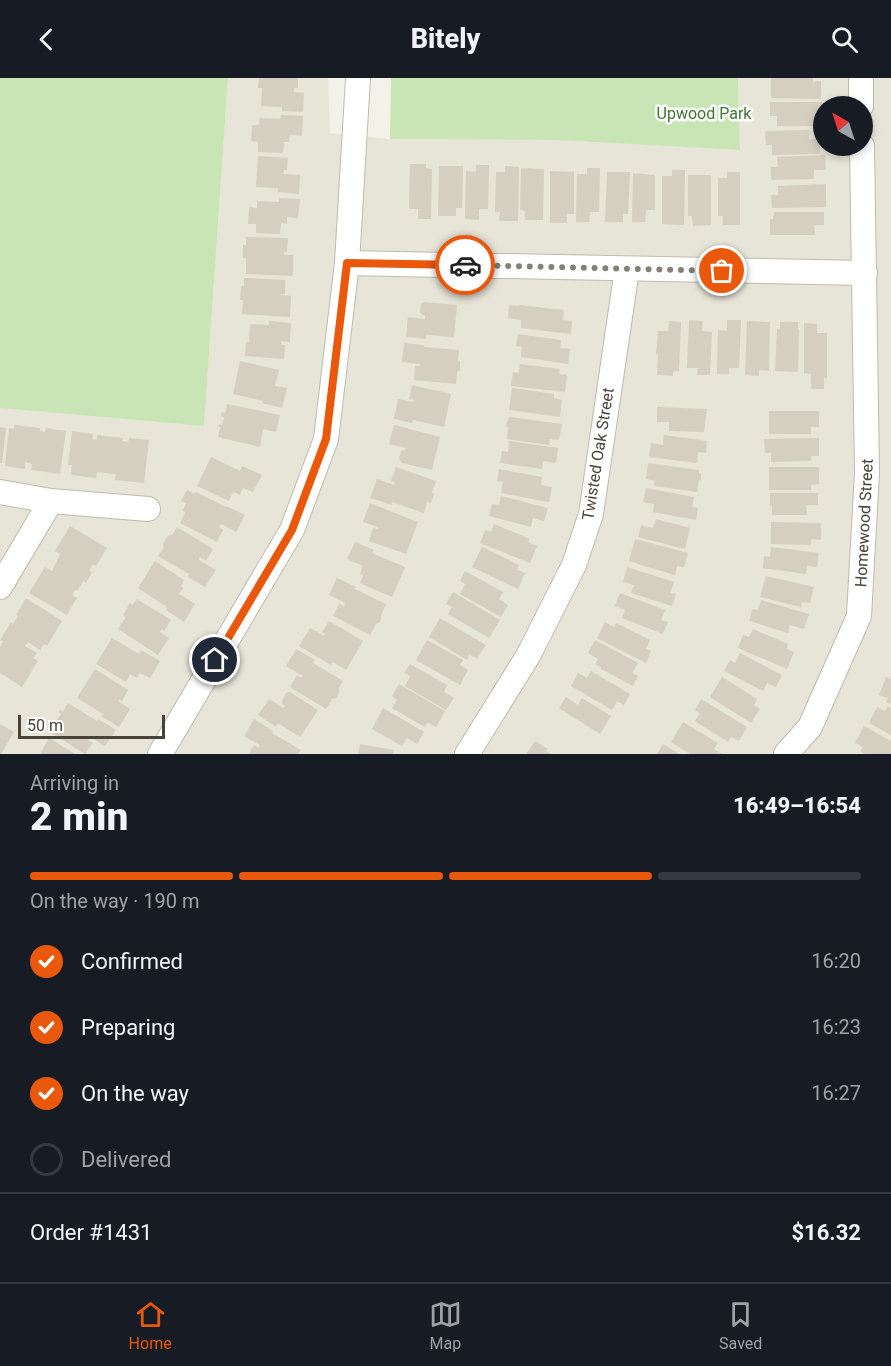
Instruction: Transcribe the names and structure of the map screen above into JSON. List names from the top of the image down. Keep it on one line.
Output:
{"streets":{"street":["Twisted Oak Street","Homewood Street"]},"parks":["Upwood Park"],"scale_bar":"50 m","north":"top left","page":{"header":"Bitely","scale":"50 m","heading":["2 min","Arriving in","16:49–16:54"],"panel":["Order #1431","$16.32"],"bar":"On the way · 190 m","list":[["Confirmed","16:20"],["Preparing","16:23"],["On the way","16:27"],"Delivered"],"tabs":["Home","Map","Saved"]}}
